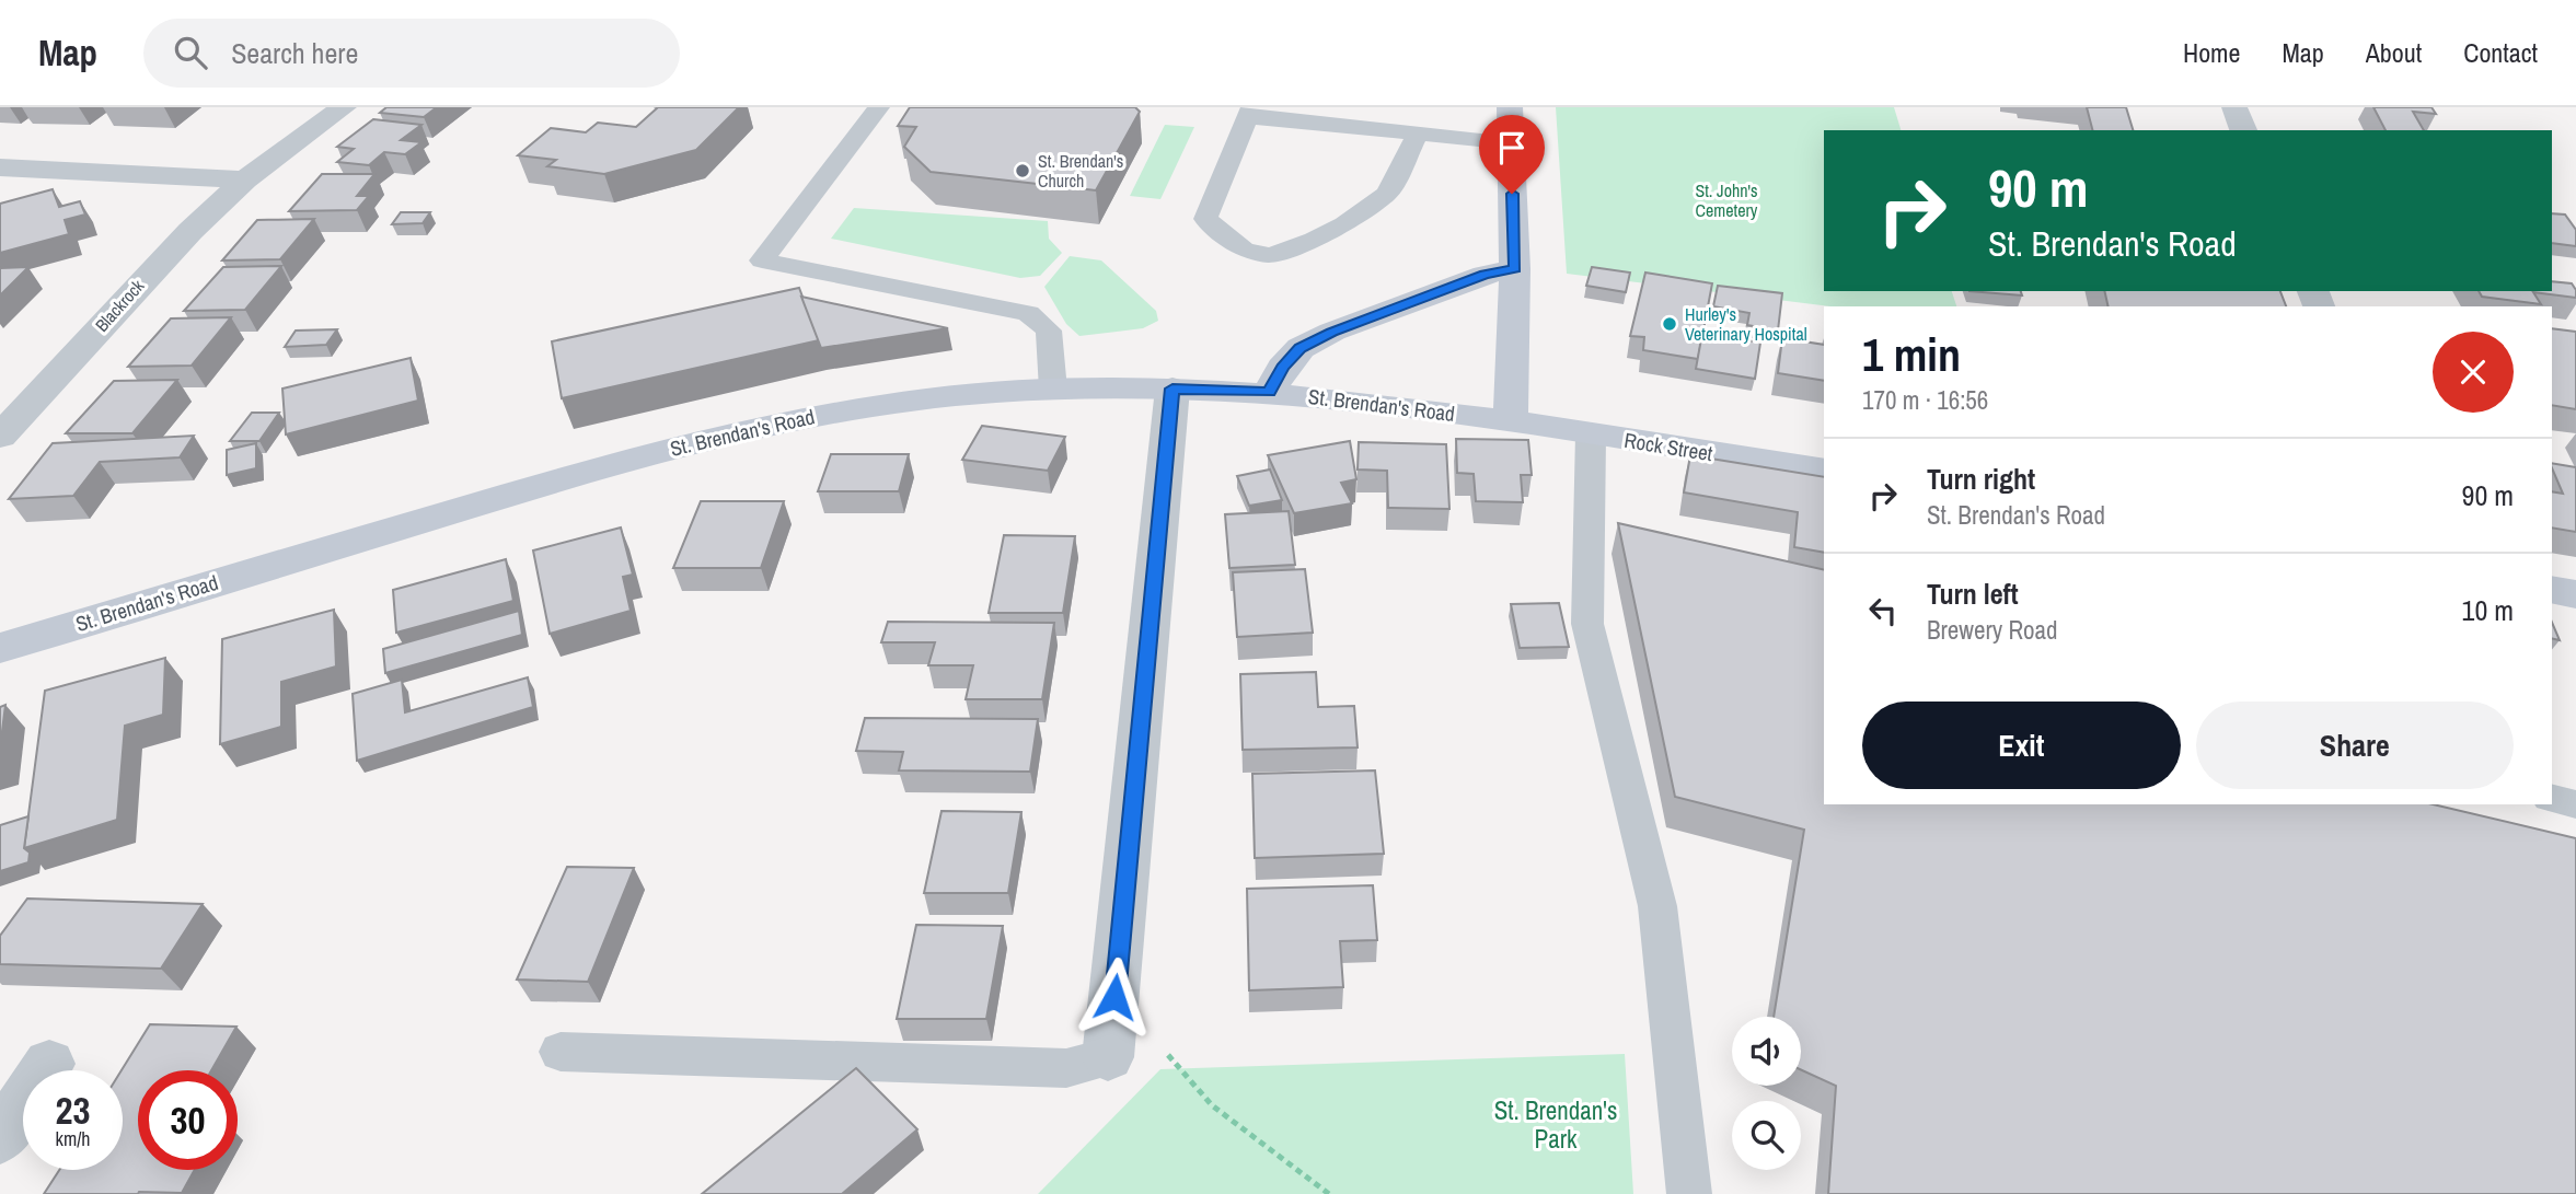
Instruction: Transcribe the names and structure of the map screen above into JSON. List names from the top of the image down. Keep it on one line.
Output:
{"streets":{"main road":["St. Brendan's Road","Rock Street"],"street":["Blackrock"]},"crossings":[["St. Brendan's Road","Rock Street"]],"parks":["St. John's Cemetery","St. Brendan's Park"],"places":["St. Brendan's Church","Hurley's Veterinary Hospital"],"page":{"header":"Map","search":"Search here","nav":["Home","Map","About","Contact"],"turn":["90 m","St. Brendan's Road"],"heading":["1 min","170 m · 16:56"],"list":[{"name":"Turn right","note":"St. Brendan's Road","value":"90 m"},{"name":"Turn left","note":"Brewery Road","value":"10 m"}],"buttons":["Exit","Share"],"speed":"23 km/h","limit":"30"}}
